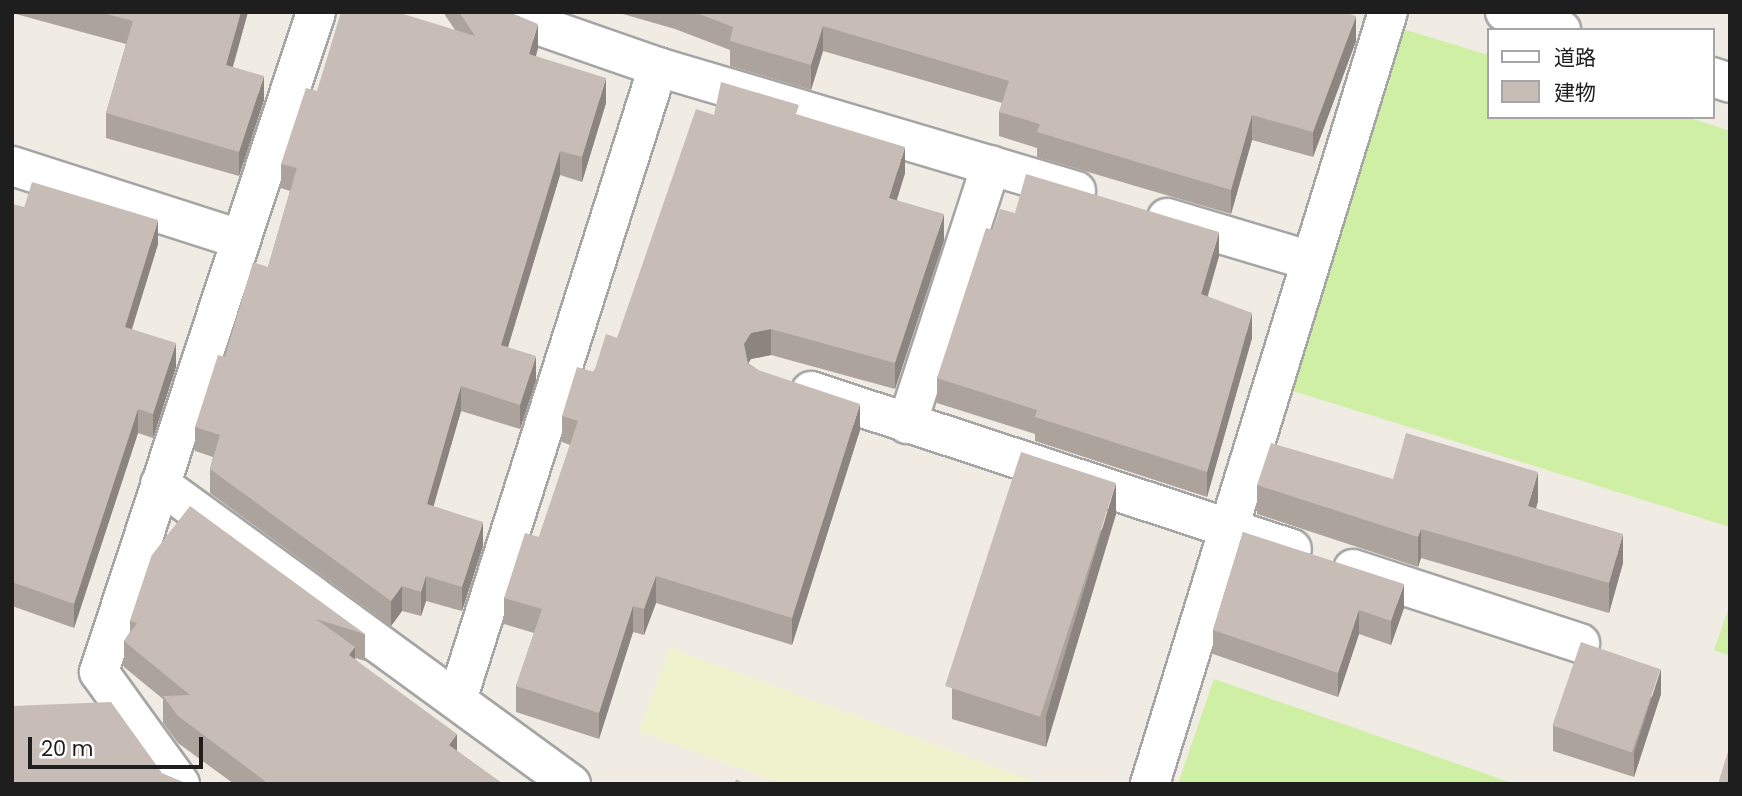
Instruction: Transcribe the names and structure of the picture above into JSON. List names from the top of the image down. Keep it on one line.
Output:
{"legend":["道路","建物"],"scale_bar":"20 m"}
